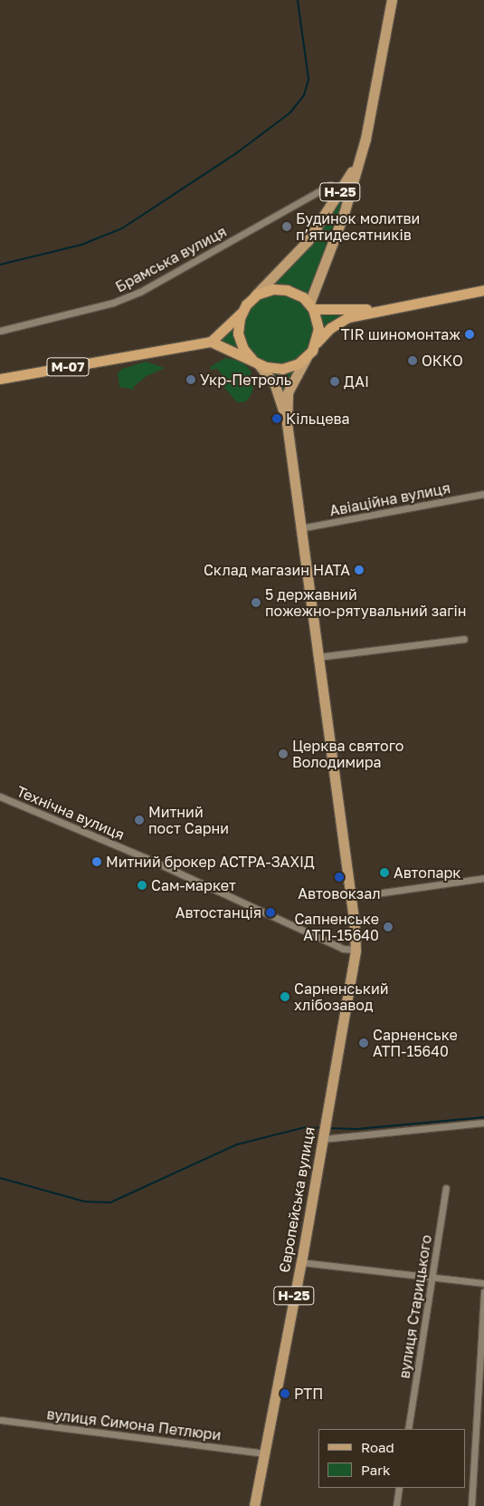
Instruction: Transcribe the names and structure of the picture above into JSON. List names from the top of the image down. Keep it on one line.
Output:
{"streets":{"highway":["Н-25","М-07"],"main road":["Європейська вулиця"],"street":["Брамська вулиця","Авіаційна вулиця","Технічна вулиця","вулиця Старицького","вулиця Симона Петлюри"]},"crossings":[["Н-25","Брамська вулиця"],["Н-25","Європейська вулиця"],["Авіаційна вулиця","Європейська вулиця"],["Технічна вулиця","Європейська вулиця"],["Європейська вулиця","вулиця Симона Петлюри"]],"places":["Будинок молитви п’ятидесятників","TIR шиномонтаж","ОККО","Укр-Петроль","ДАІ","Кільцева","Склад магазин НАТА","5 державний пожежно-рятувальний загін","Церква святого Володимира","Митний пост Сарни","Митний брокер АСТРА-ЗАХІД","Автопарк","Автовокзал","Сам-маркет","Автостанція","Сапненське АТП-15640","Сарненський хлібозавод","Сарненське АТП-15640","РТП"],"legend":["Road","Park"]}
